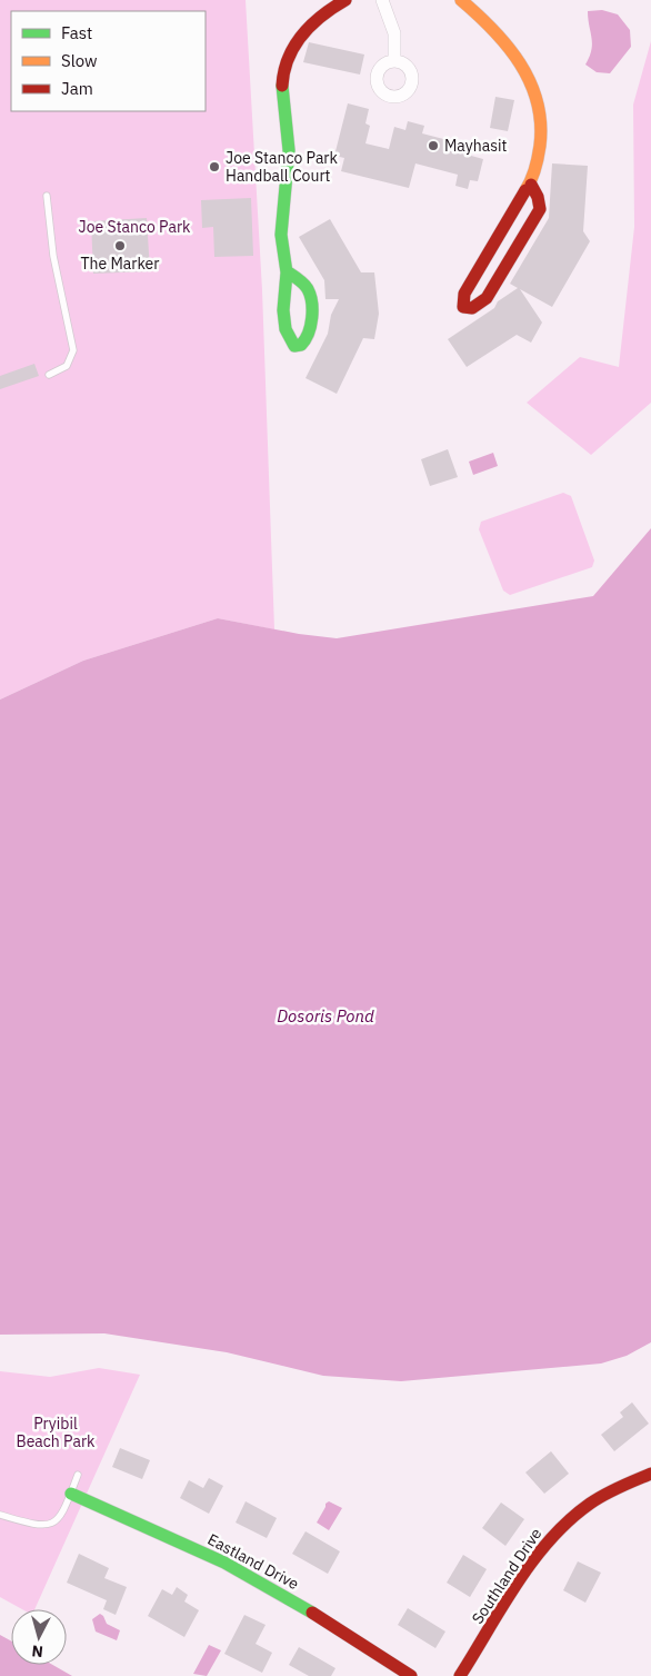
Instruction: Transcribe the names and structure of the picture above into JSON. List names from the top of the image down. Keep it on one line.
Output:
{"streets":{"street":["Eastland Drive","Southland Drive"]},"water":["Dosoris Pond"],"parks":["Joe Stanco Park","Pryibil Beach Park"],"places":["Mayhasit","Joe Stanco Park Handball Court","The Marker"],"legend":["Fast","Slow","Jam"],"north":"bottom"}
